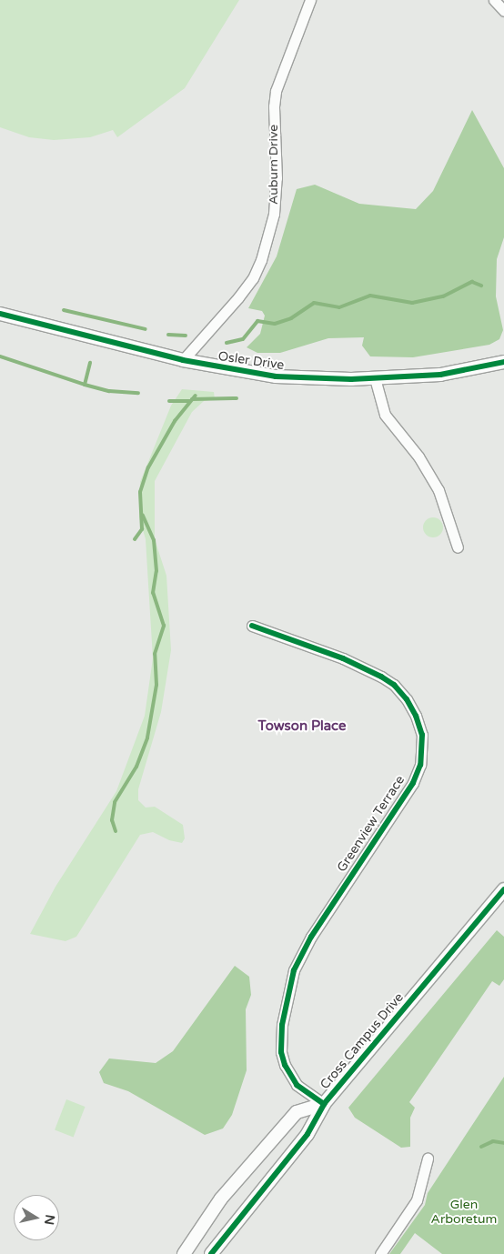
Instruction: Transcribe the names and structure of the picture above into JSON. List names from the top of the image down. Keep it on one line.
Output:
{"streets":{"street":["Auburn Drive","Osler Drive","Greenview Terrace","Cross Campus Drive"]},"crossings":[["Auburn Drive","Osler Drive"],["Greenview Terrace","Cross Campus Drive"]],"districts":["Towson Place"],"parks":["Glen Arboretum"],"north":"right"}
